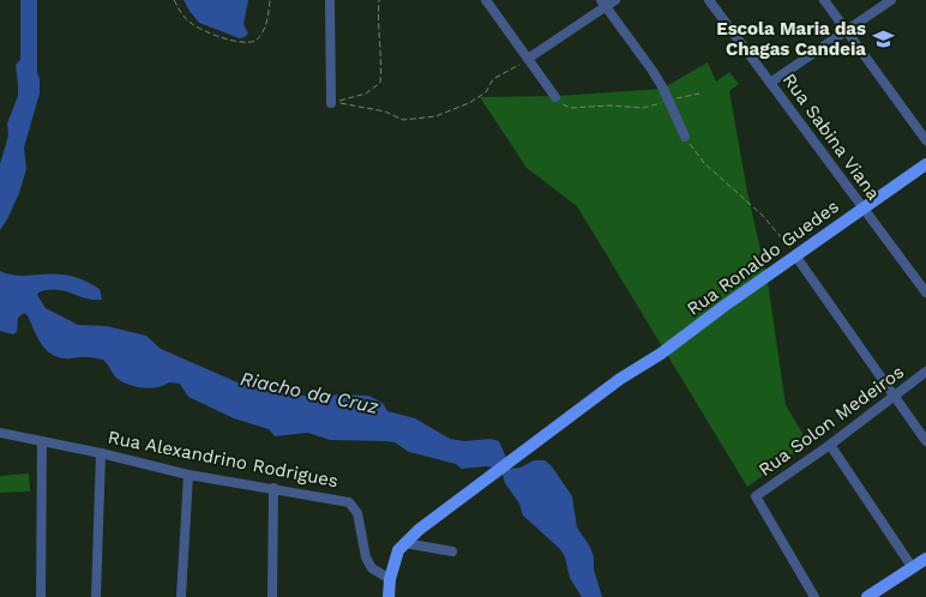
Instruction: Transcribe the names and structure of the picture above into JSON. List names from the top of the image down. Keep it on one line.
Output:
{"streets":{"main road":["Rua Ronaldo Guedes"],"street":["Rua Sabina Viana","Rua Solon Medeiros","Rua Alexandrino Rodrigues"]},"crossings":[["Rua Sabina Viana","Rua Ronaldo Guedes"]],"water":["Riacho da Cruz"],"places":{"school or university":["Escola Maria das Chagas Candeia"]}}
